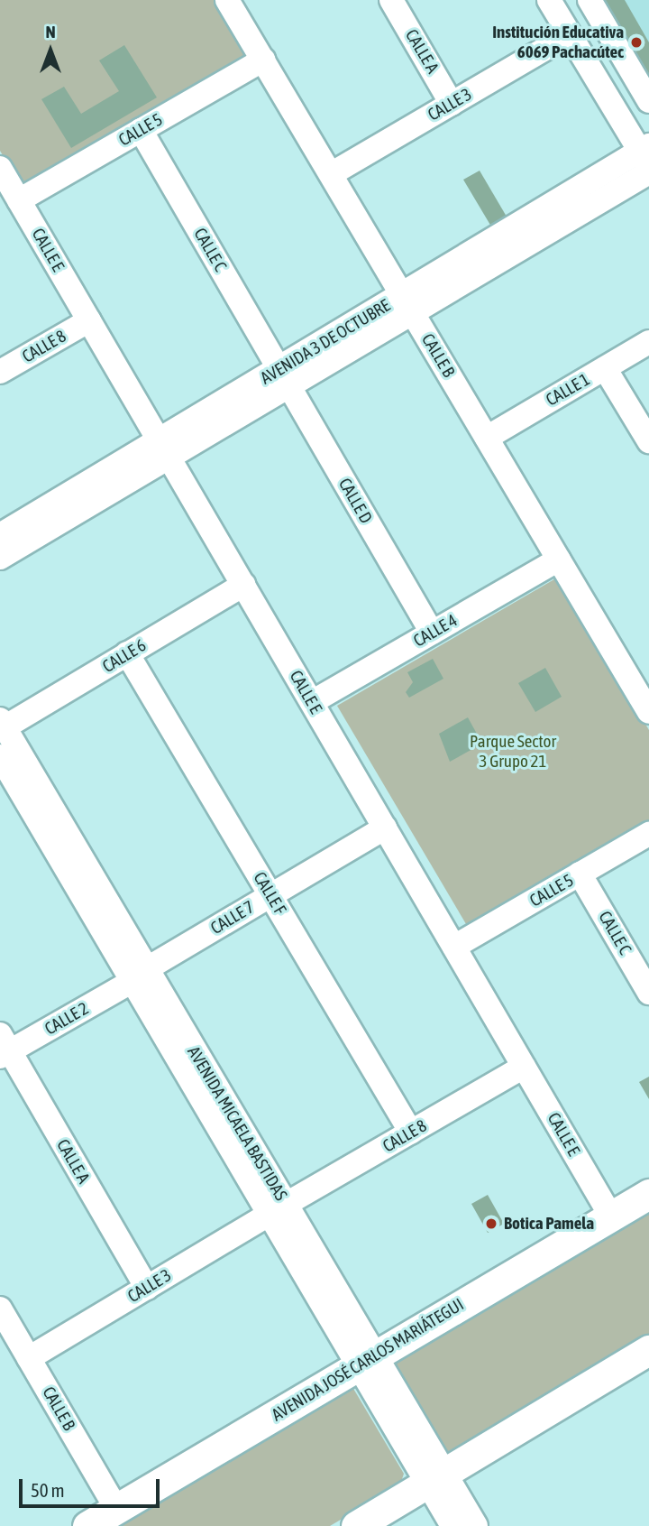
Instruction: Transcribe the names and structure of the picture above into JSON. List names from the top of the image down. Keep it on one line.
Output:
{"streets":{"main road":["AVENIDA JOSÉ CARLOS MARIÁTEGUI"],"street":["CALLE A","CALLE 3","CALLE 5","CALLE E","CALLE C","AVENIDA 3 DE OCTUBRE","CALLE 8","CALLE B","CALLE 1","CALLE D","CALLE 4","CALLE 6","CALLE F","CALLE 7","CALLE 2","AVENIDA MICAELA BASTIDAS"]},"crossings":[["CALLE A","CALLE 3"],["CALLE A","CALLE 2"],["CALLE 3","CALLE 8"],["CALLE 3","CALLE B"],["CALLE 3","AVENIDA MICAELA BASTIDAS"],["CALLE 5","CALLE E"],["CALLE 5","CALLE C"],["CALLE 5","CALLE B"],["CALLE E","AVENIDA 3 DE OCTUBRE"],["CALLE E","CALLE 8"],["CALLE E","CALLE 4"],["CALLE E","CALLE 6"],["CALLE E","CALLE 7"],["CALLE E","AVENIDA JOSÉ CARLOS MARIÁTEGUI"],["CALLE C","AVENIDA 3 DE OCTUBRE"],["CALLE C","CALLE D"],["AVENIDA 3 DE OCTUBRE","CALLE B"],["AVENIDA 3 DE OCTUBRE","CALLE D"],["CALLE 8","CALLE F"],["CALLE 8","AVENIDA MICAELA BASTIDAS"],["CALLE B","CALLE 1"],["CALLE B","CALLE 4"],["CALLE B","AVENIDA JOSÉ CARLOS MARIÁTEGUI"],["CALLE D","CALLE 4"],["CALLE 6","CALLE F"],["CALLE 6","AVENIDA MICAELA BASTIDAS"],["CALLE F","CALLE 7"],["CALLE 7","CALLE 2"],["CALLE 7","AVENIDA MICAELA BASTIDAS"],["CALLE 2","AVENIDA MICAELA BASTIDAS"],["AVENIDA MICAELA BASTIDAS","AVENIDA JOSÉ CARLOS MARIÁTEGUI"]],"parks":["Parque Sector 3 Grupo 21"],"places":["Institución Educativa 6069 Pachacútec","Botica Pamela"],"scale_bar":"50 m","north":"top"}
